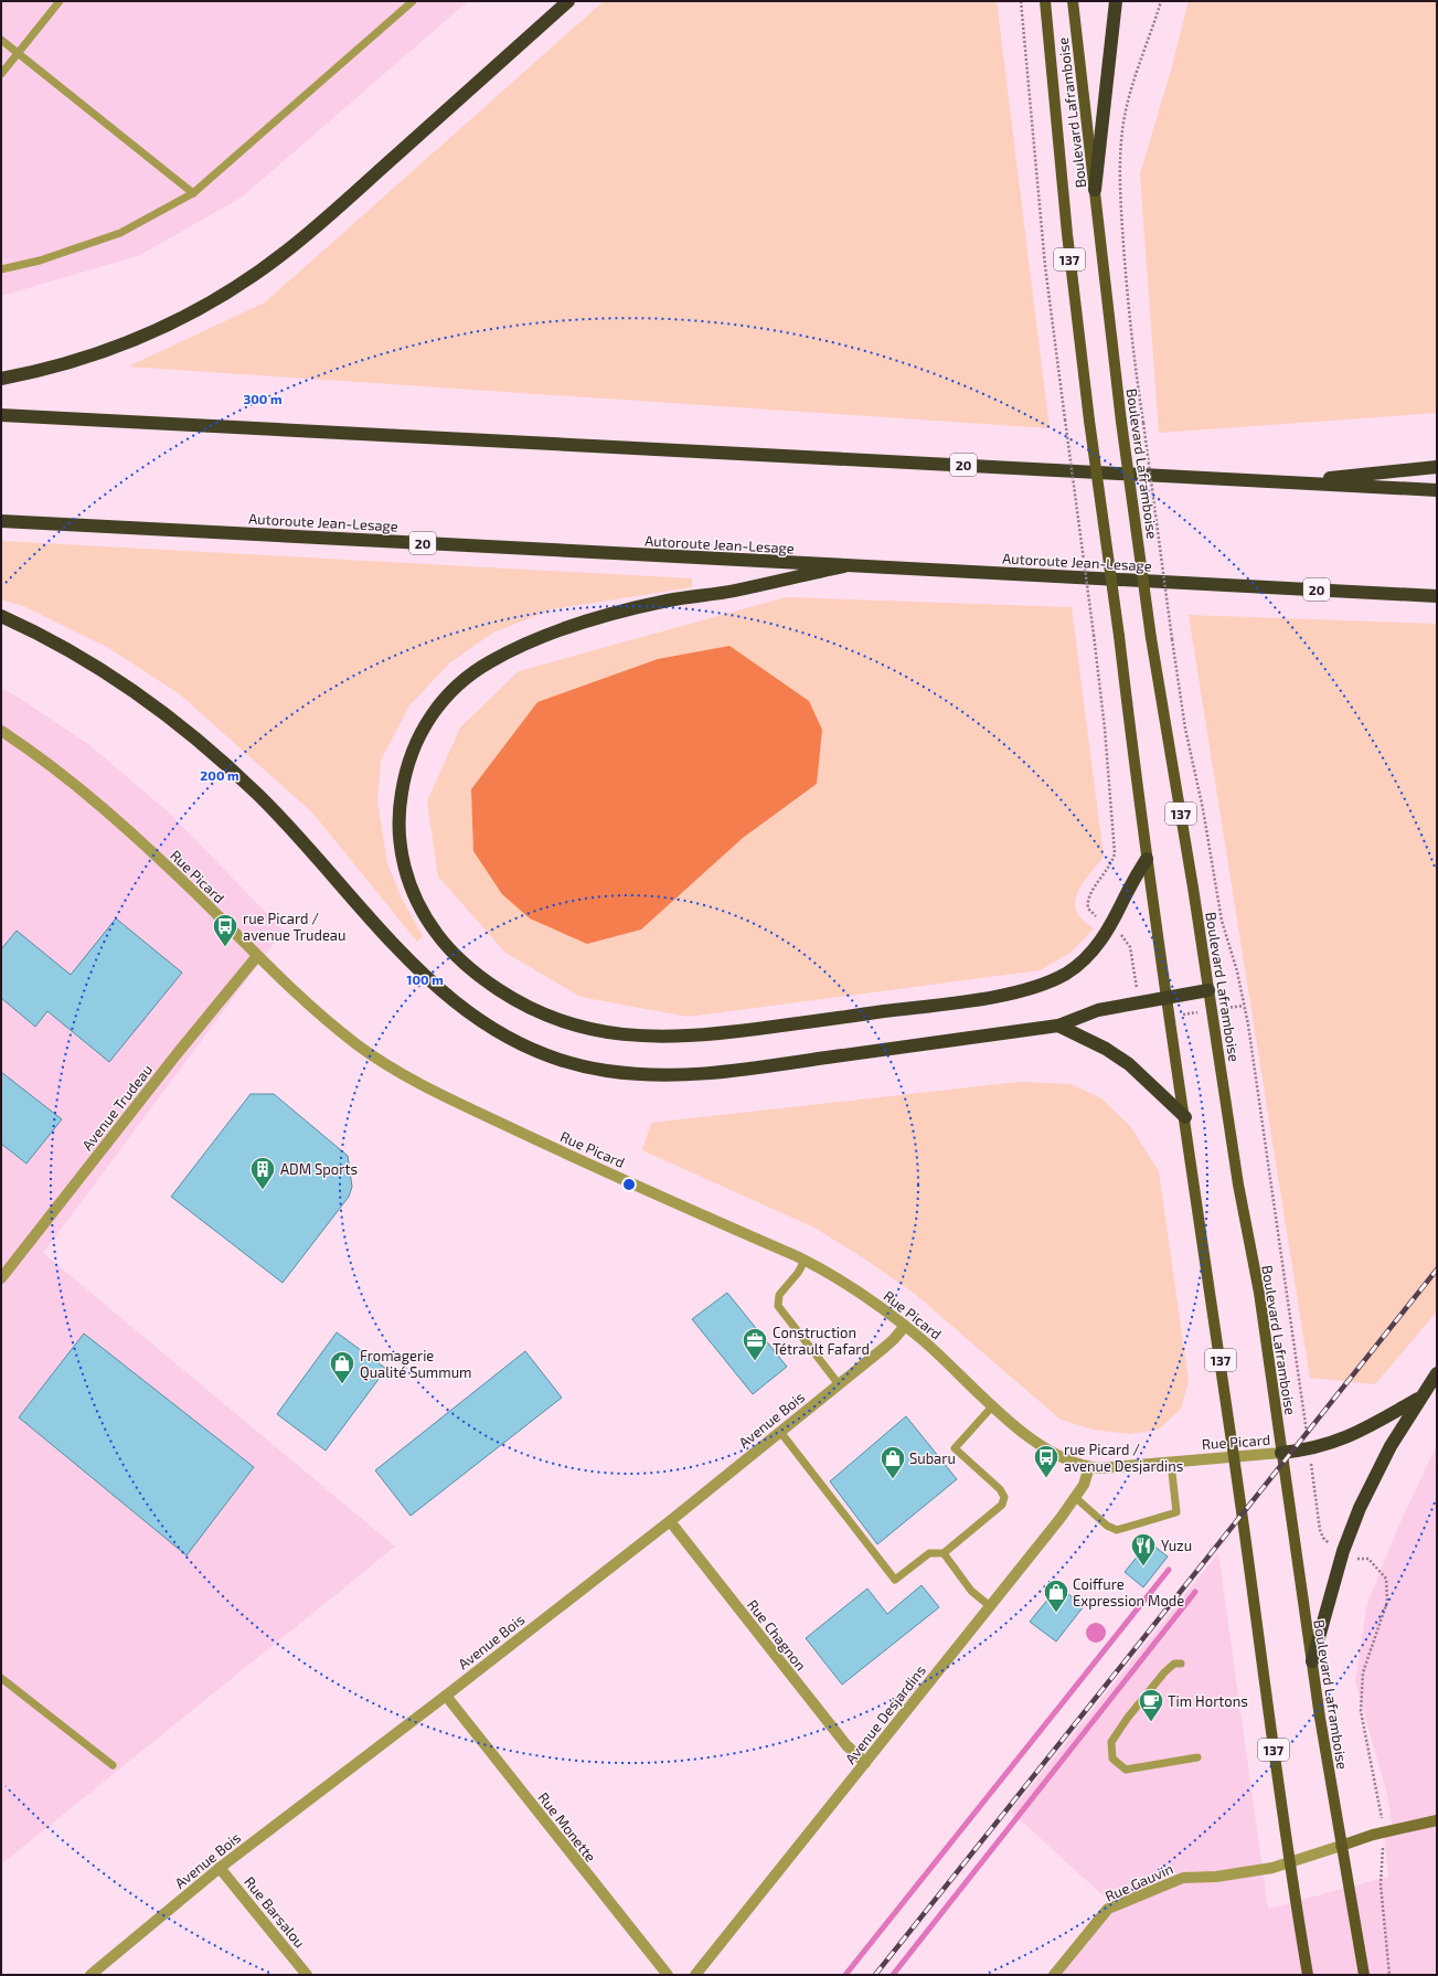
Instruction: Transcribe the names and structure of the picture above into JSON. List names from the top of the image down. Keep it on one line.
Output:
{"streets":{"highway":["20","Autoroute Jean-Lesage"],"main road":["Boulevard Laframboise","137"],"street":["Rue Picard","Avenue Trudeau","Avenue Bois","Rue Chagnon","Avenue Desjardins","Rue Monette","Rue Gauvin","Rue Barsalou"]},"crossings":[["Boulevard Laframboise","Rue Picard"],["Boulevard Laframboise","Rue Gauvin"],["Rue Picard","Avenue Trudeau"],["Rue Picard","Avenue Bois"],["Rue Picard","Avenue Desjardins"],["Avenue Bois","Rue Chagnon"],["Avenue Bois","Rue Monette"],["Avenue Bois","Rue Barsalou"],["Rue Chagnon","Avenue Desjardins"]],"places":{"bus stop":["rue Picard / avenue Trudeau","rue Picard / avenue Desjardins"],"building":["ADM Sports"],"office":["Construction Tétrault Fafard"],"shop":["Fromagerie Qualité Summum","Subaru","Coiffure Expression Mode"],"restaurant":["Yuzu"],"cafe":["Tim Hortons"]},"rings":["300 m","200 m","100 m"]}
